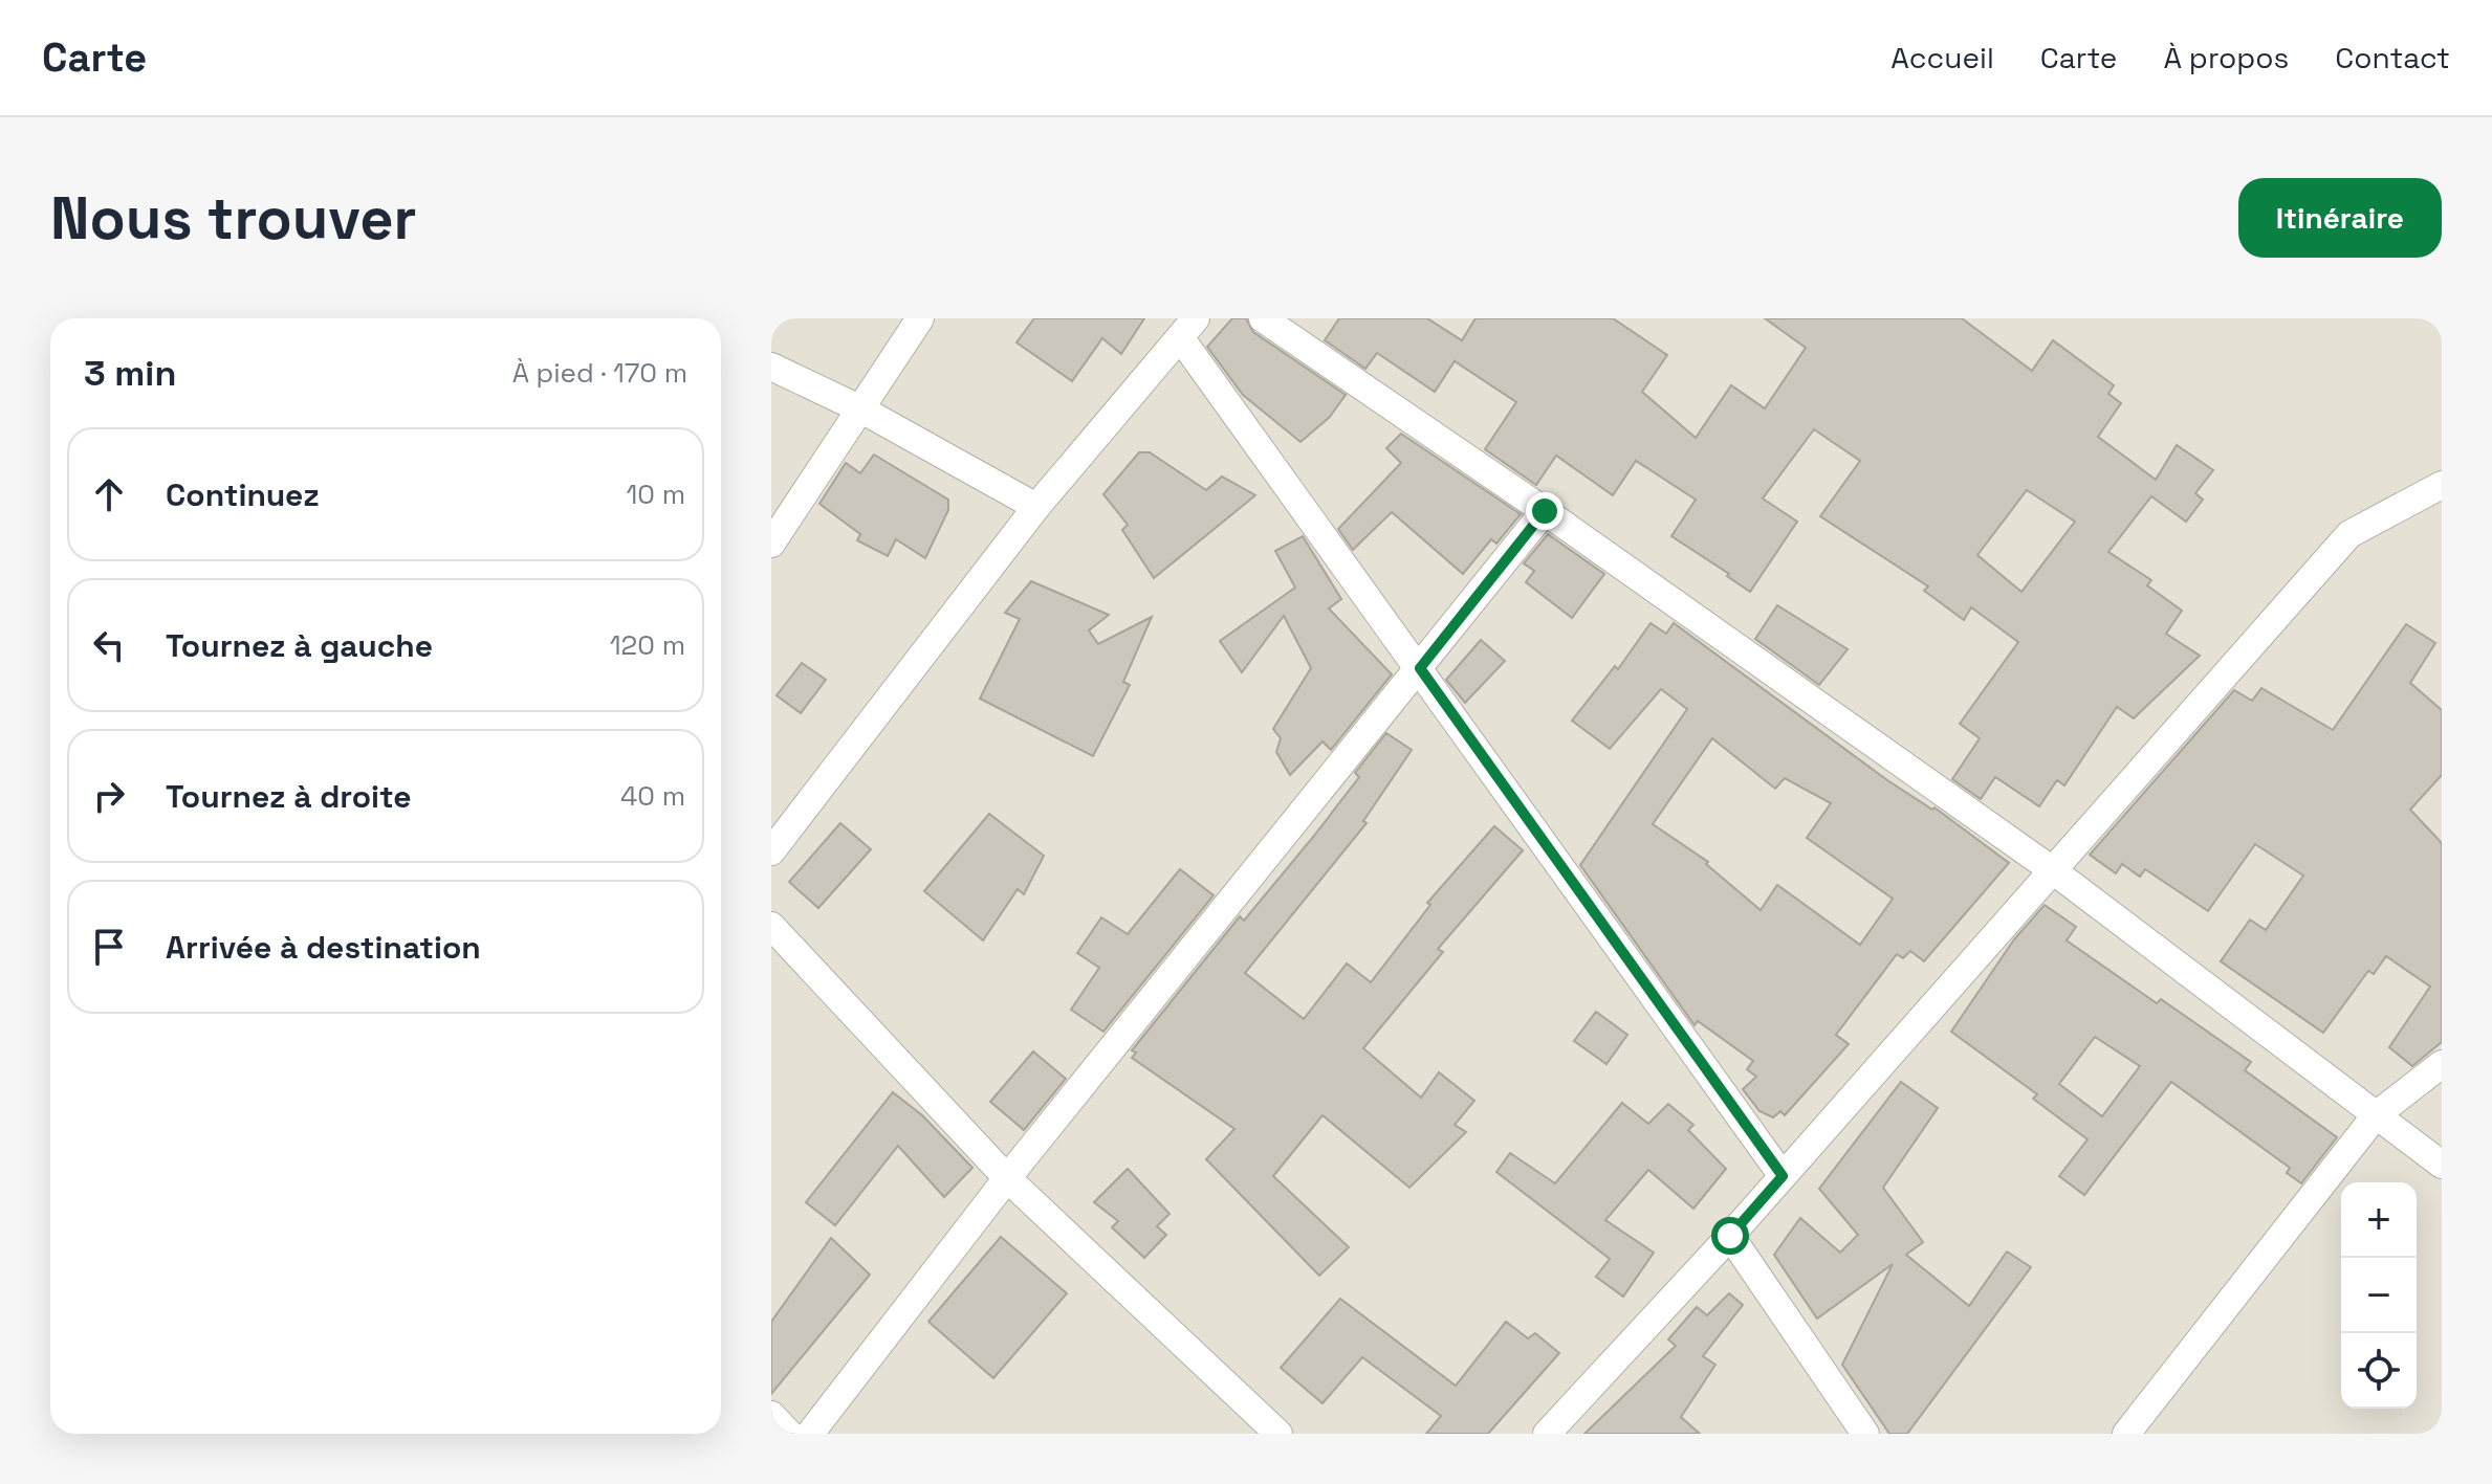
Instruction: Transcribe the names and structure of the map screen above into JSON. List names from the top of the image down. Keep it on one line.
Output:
{"page":{"header":"Carte","nav":["Accueil","Carte","À propos","Contact"],"buttons":"Itinéraire","title":"Nous trouver","heading":["3 min","À pied · 170 m"],"list":[["Continuez","10 m"],["Tournez à gauche","120 m"],["Tournez à droite","40 m"],"Arrivée à destination"],"map_buttons":["+","−"]}}
